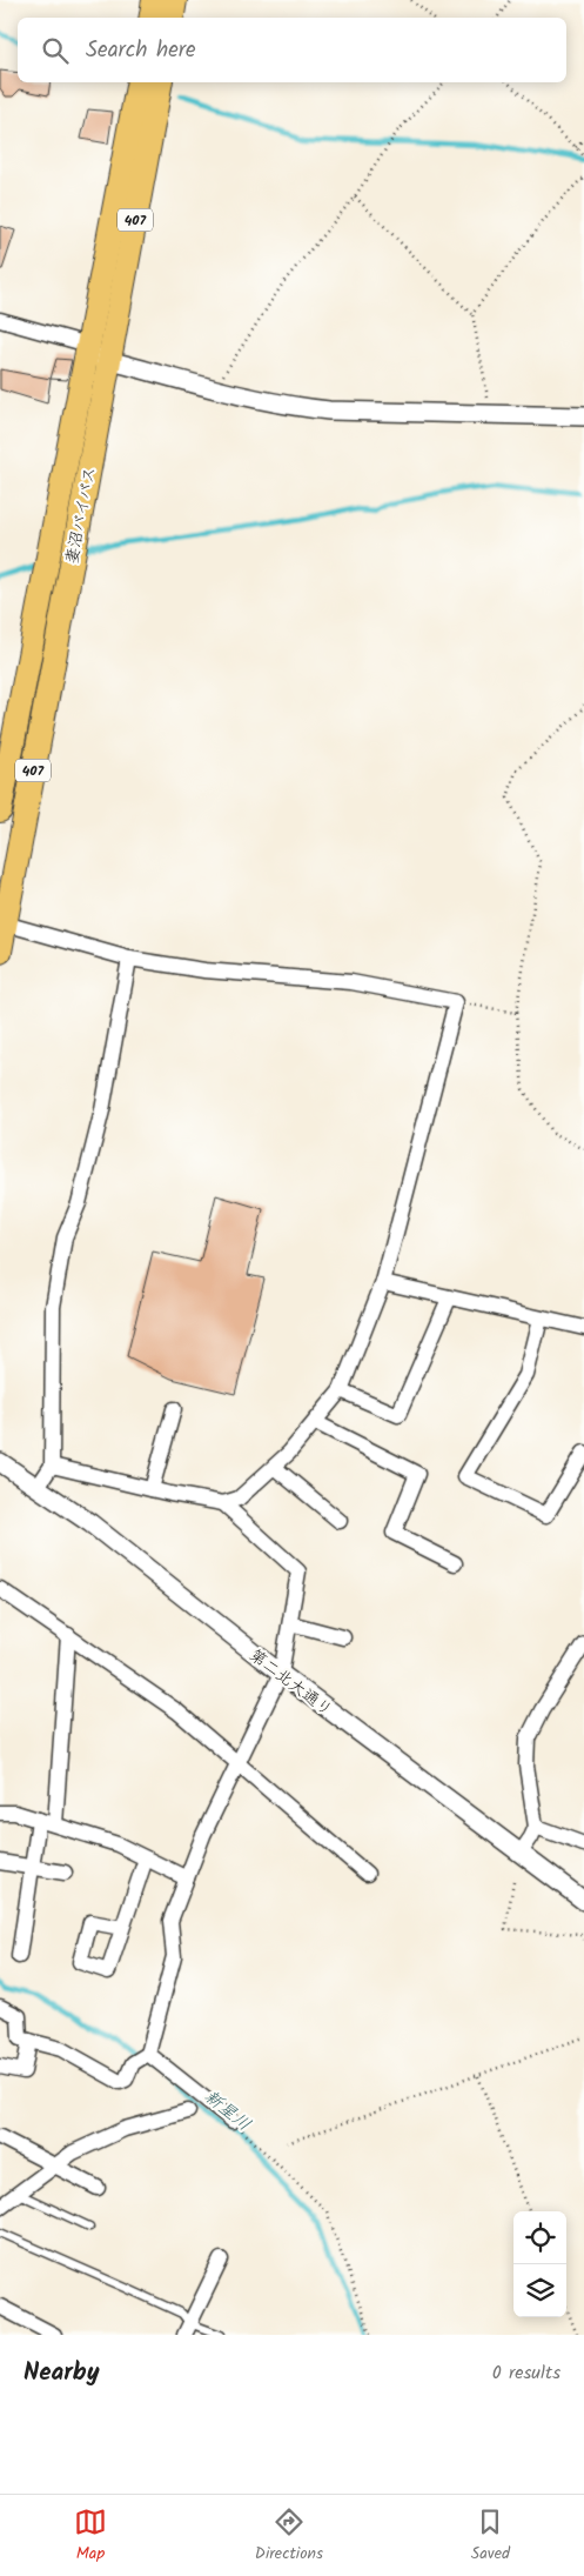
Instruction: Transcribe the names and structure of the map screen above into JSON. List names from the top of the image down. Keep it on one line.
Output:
{"streets":{"highway":["407","妻沼バイパス"],"street":["第二北大通り"]},"water":["新星川"],"page":{"search":"Search here","heading":["Nearby","0 results"],"nav":["Map","Directions","Saved"]}}
